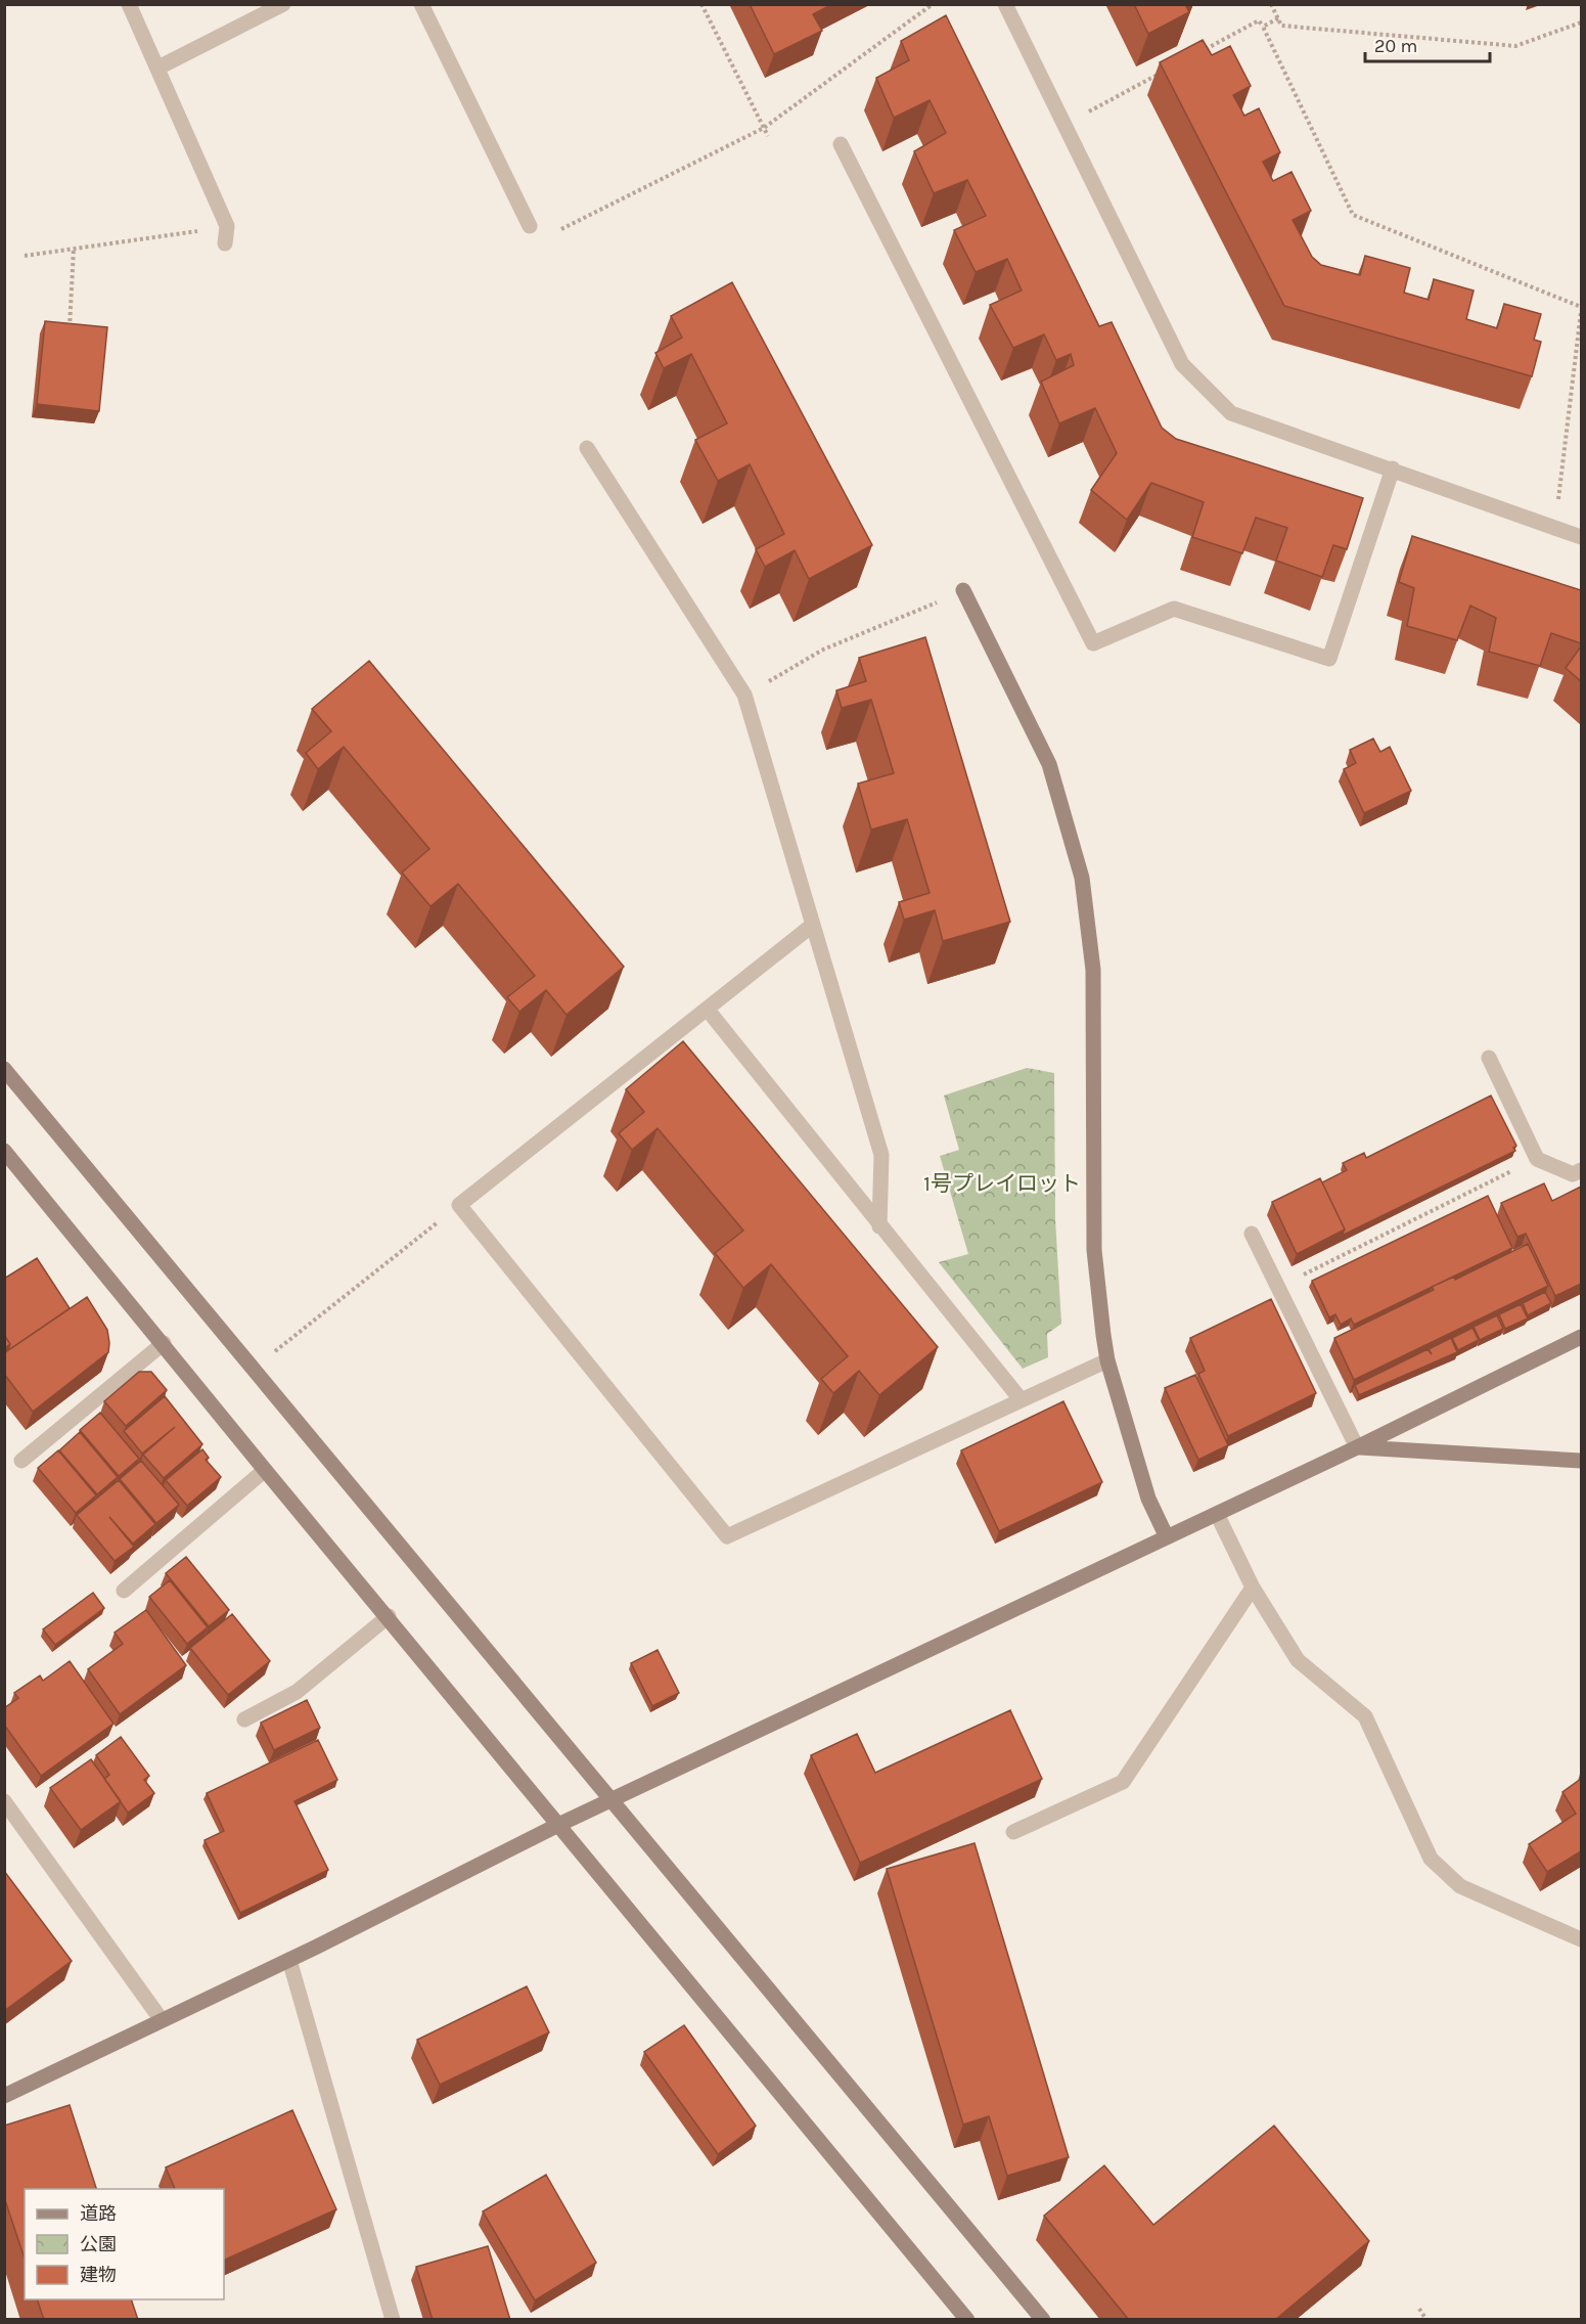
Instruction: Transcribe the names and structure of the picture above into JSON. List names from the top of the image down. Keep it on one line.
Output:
{"parks":["1号プレイロット"],"legend":["道路","公園","建物"],"scale_bar":"20 m"}
